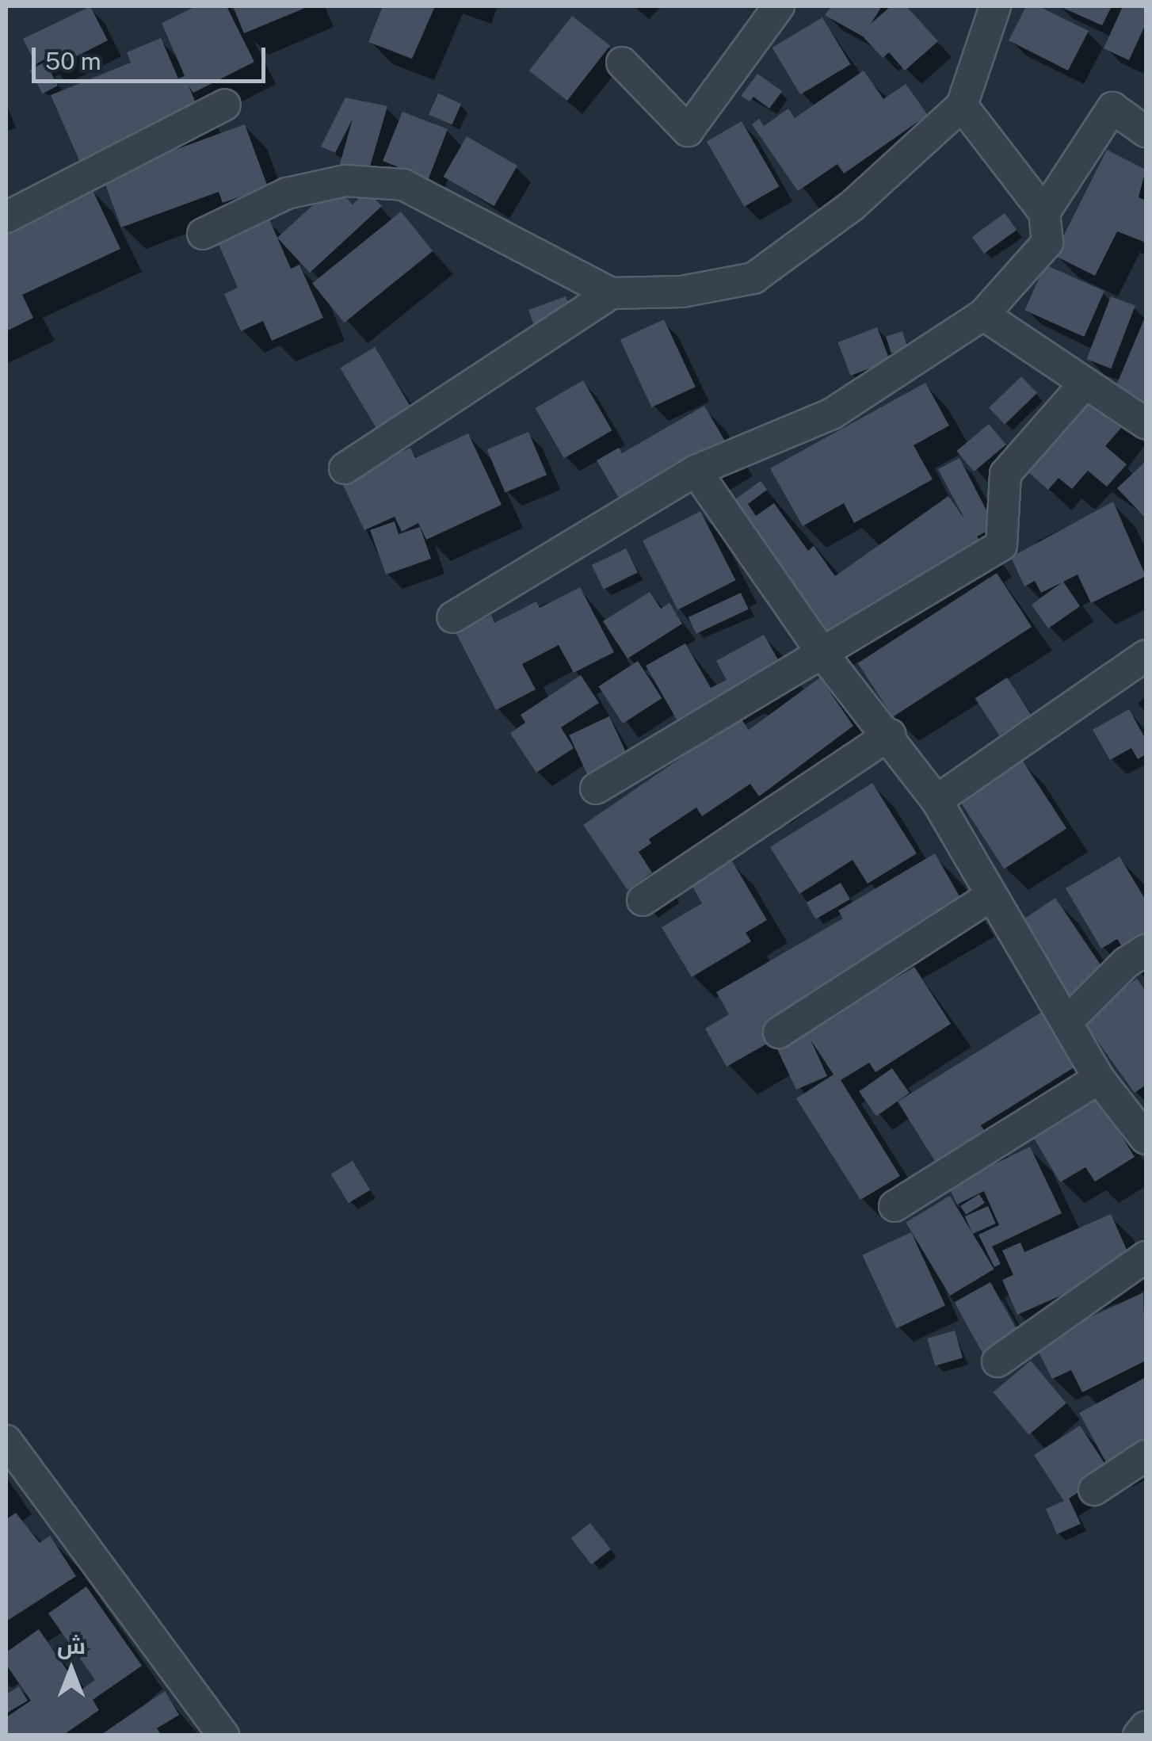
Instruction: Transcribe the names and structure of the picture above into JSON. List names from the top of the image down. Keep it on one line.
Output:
{"scale_bar":"50 m","north":"top"}
